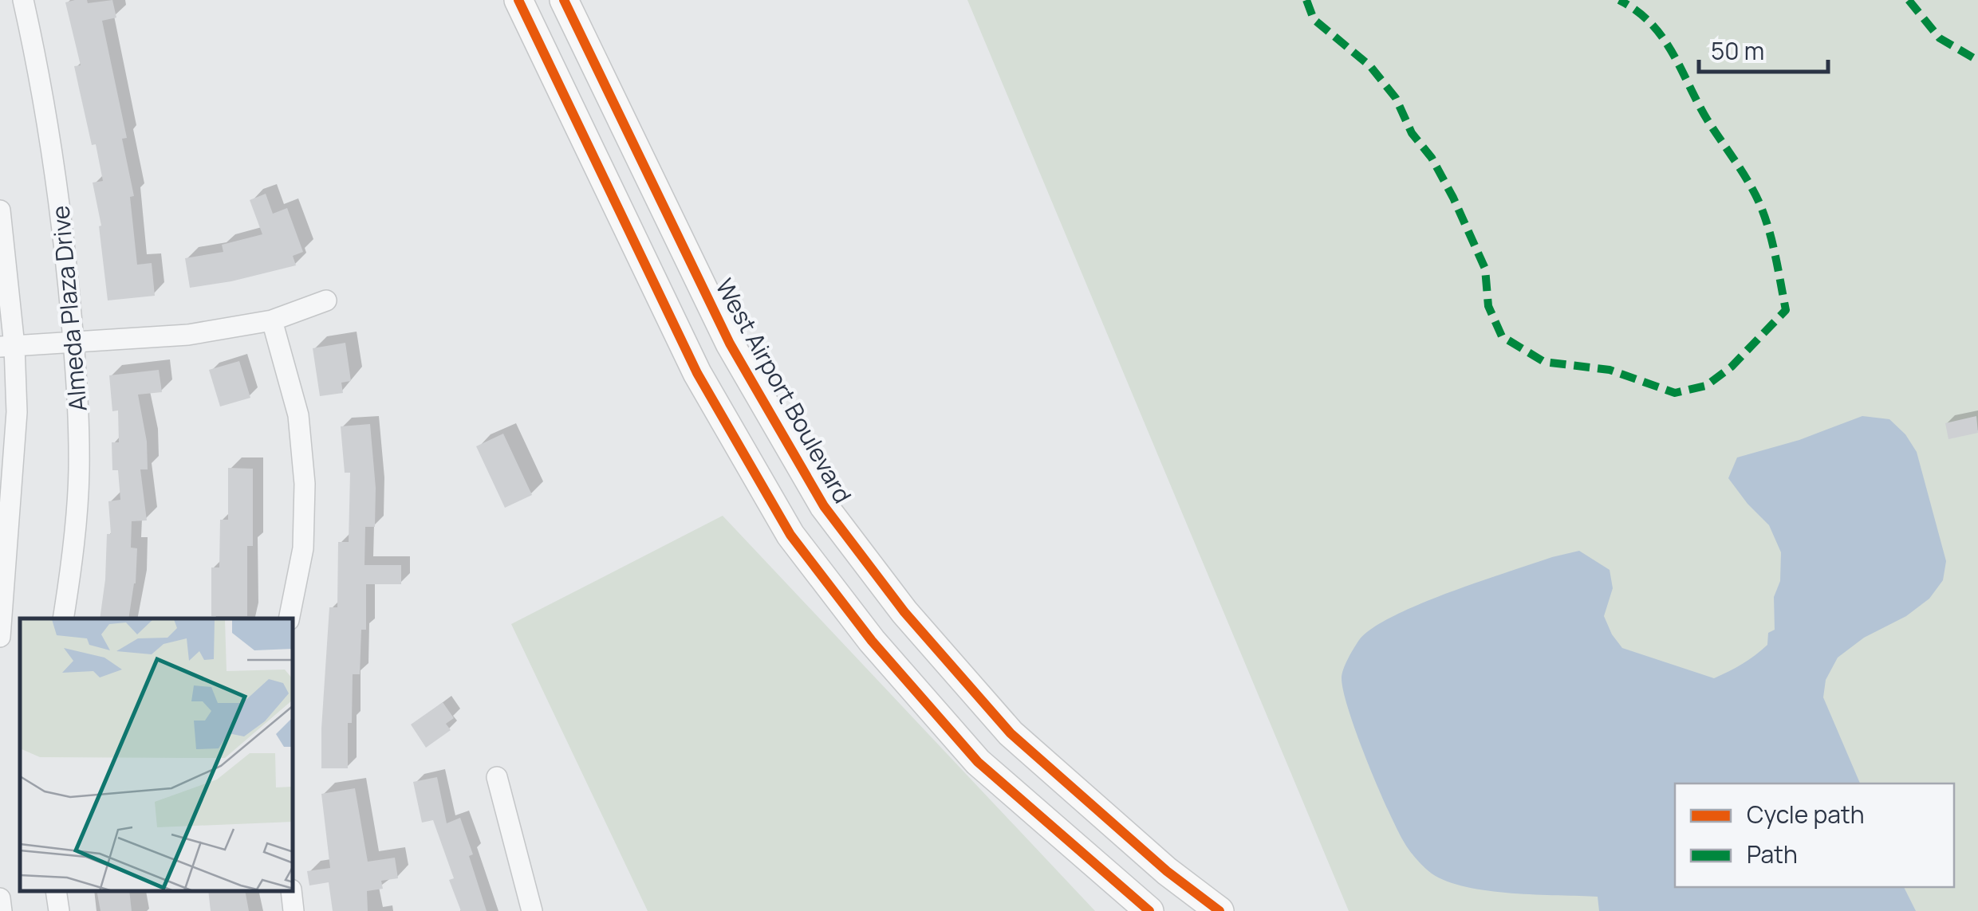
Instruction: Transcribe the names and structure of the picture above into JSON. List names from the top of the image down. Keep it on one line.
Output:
{"streets":{"main road":["West Airport Boulevard"],"street":["Almeda Plaza Drive"]},"legend":["Cycle path","Path"],"scale_bar":"50 m"}
